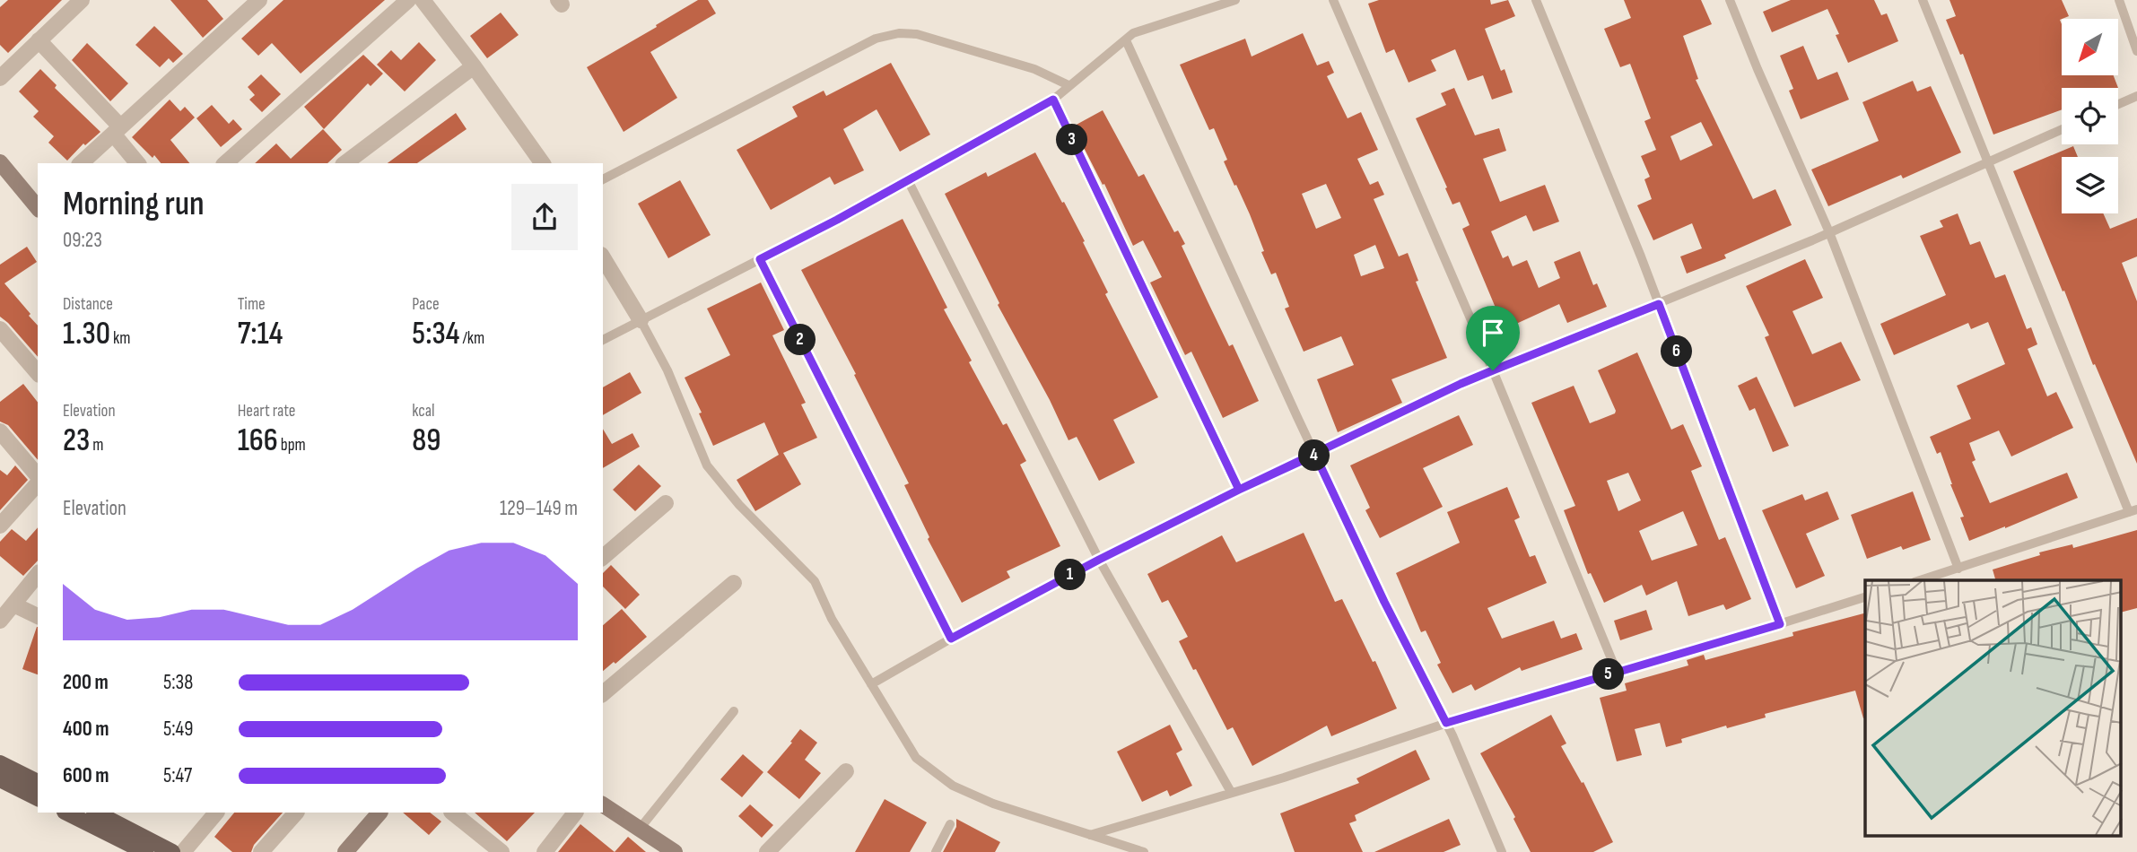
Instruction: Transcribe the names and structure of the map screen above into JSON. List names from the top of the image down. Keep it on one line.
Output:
{"north":"bottom left","page":{"pins":["3","2","6","4","1","5"],"heading":["Morning run","09:23"],"stats":[["Distance","1.30 km"],["Time","7:14"],["Pace","5:34 /km"],["Elevation","23 m"],["Heart rate","166 bpm"],["kcal","89"]],"chart":["Elevation","129–149 m"],"list":[{"name":"200 m","note":"5:38"},{"name":"400 m","note":"5:49"},{"name":"600 m","note":"5:47"}]}}
